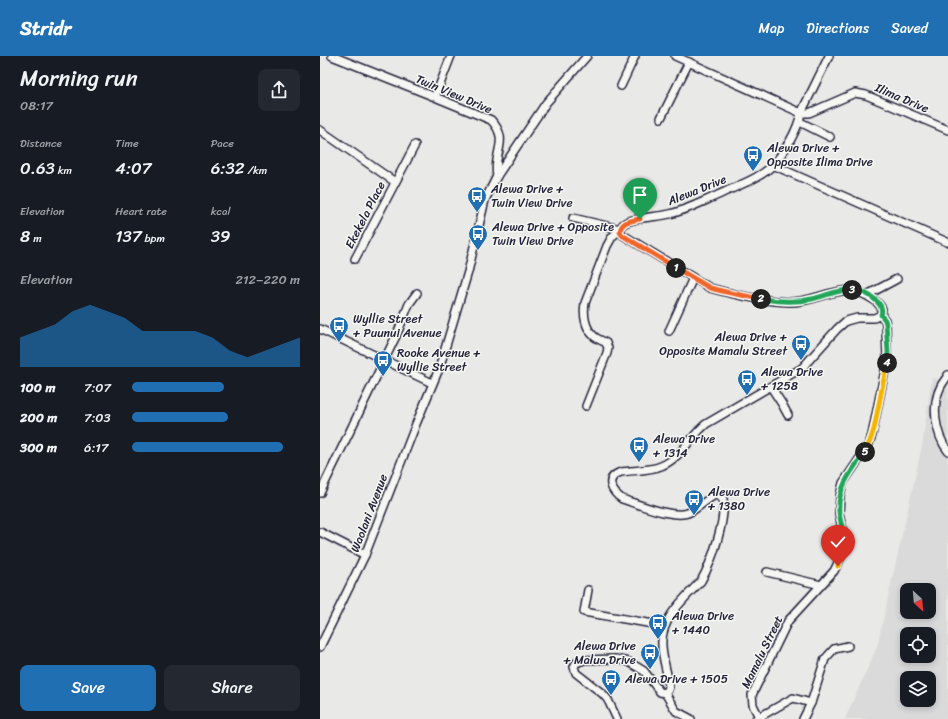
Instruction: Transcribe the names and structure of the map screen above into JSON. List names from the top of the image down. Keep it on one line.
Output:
{"streets":{"street":["Twin View Drive","Ilima Drive","Alewa Drive","Ekekela Place","Waolani Avenue","Mamalu Street"]},"crossings":[["Ilima Drive","Alewa Drive"]],"places":{"bus stop":["Alewa Drive + Opposite Ilima Drive","Alewa Drive + Twin View Drive","Alewa Drive + Opposite Twin View Drive","Wyllie Street + Puunui Avenue","Alewa Drive + Opposite Mamalu Street","Rooke Avenue + Wyllie Street","Alewa Drive + 1258","Alewa Drive + 1314","Alewa Drive + 1380","Alewa Drive + 1440","Alewa Drive + Malua Drive","Alewa Drive + 1505"]},"north":"bottom right","page":{"header":"Stridr","nav":["Map","Directions","Saved"],"heading":["Morning run","08:17"],"stats":[["Distance","0.63 km"],["Time","4:07"],["Pace","6:32 /km"],["Elevation","8 m"],["Heart rate","137 bpm"],["kcal","39"]],"pins":["1","3","2","4","5"],"chart":["Elevation","212–220 m"],"list":[{"name":"100 m","note":"7:07"},{"name":"200 m","note":"7:03"},{"name":"300 m","note":"6:17"}],"buttons":["Save","Share"]}}
